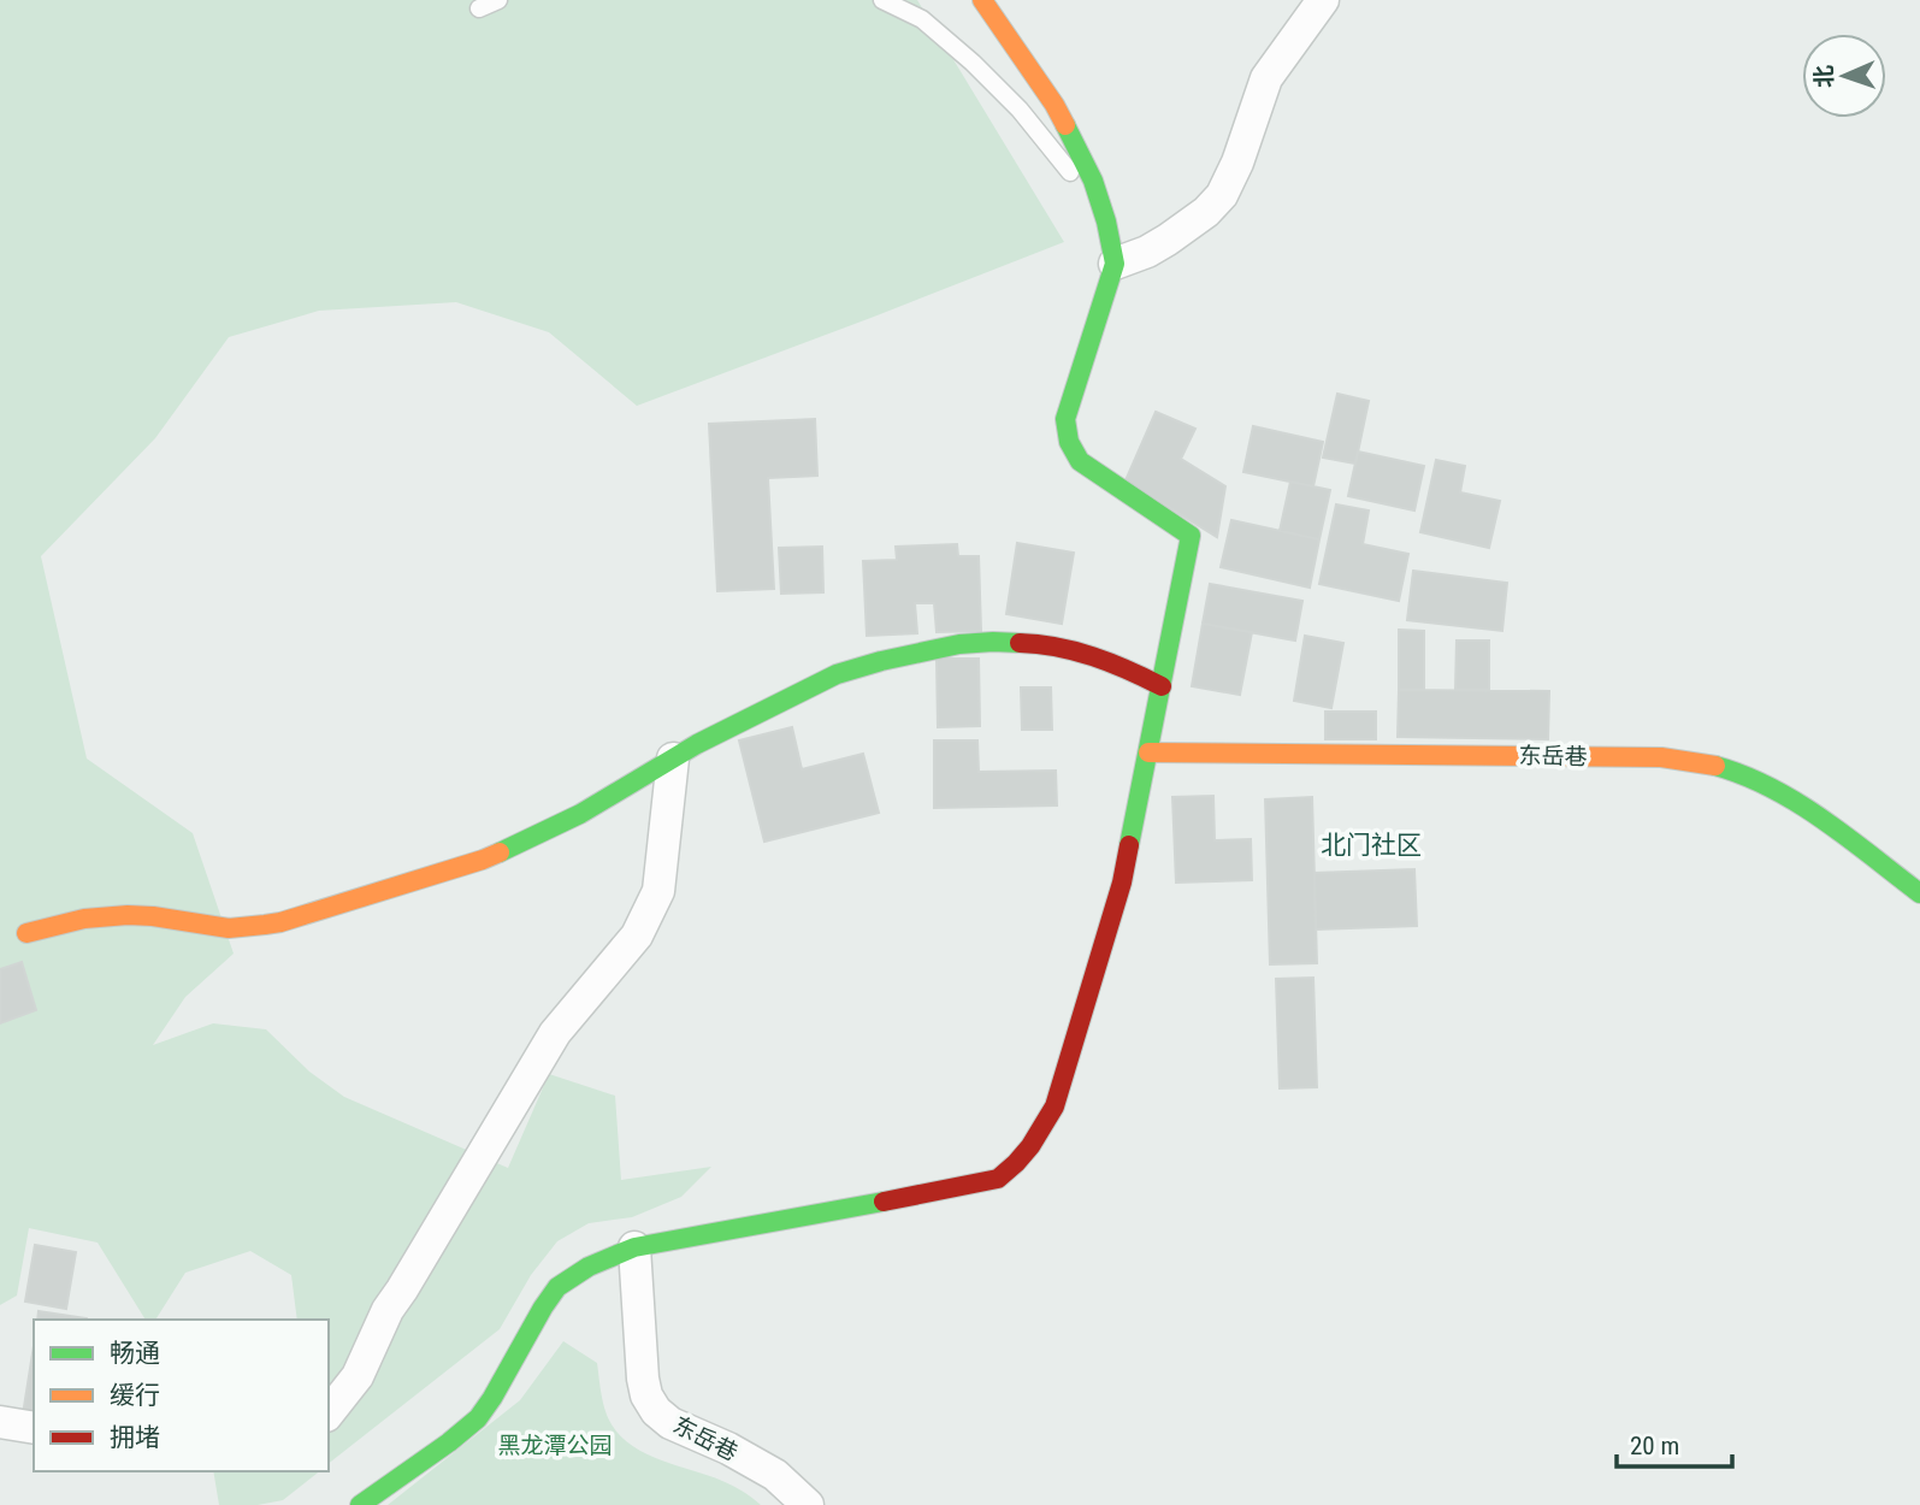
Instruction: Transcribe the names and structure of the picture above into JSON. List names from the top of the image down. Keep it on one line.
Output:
{"streets":{"street":["东岳巷"]},"districts":["北门社区"],"parks":["黑龙潭公园"],"legend":["畅通","缓行","拥堵"],"scale_bar":"20 m","north":"left"}
